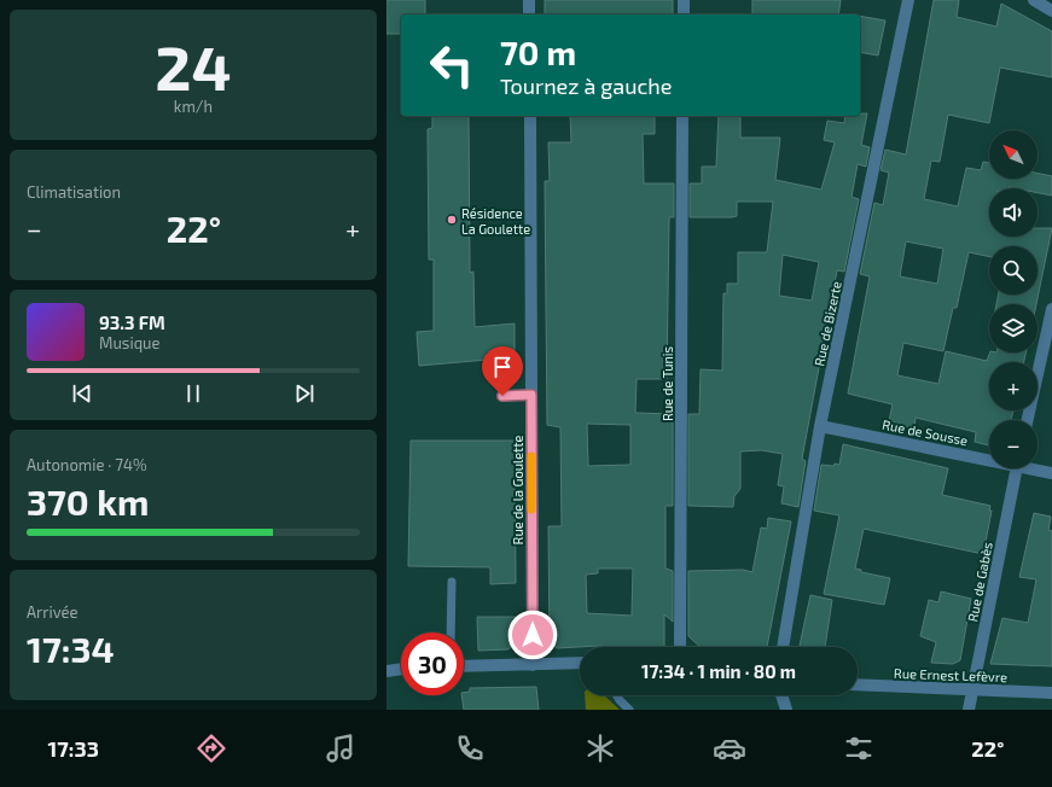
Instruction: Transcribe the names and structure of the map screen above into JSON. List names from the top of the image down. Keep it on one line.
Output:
{"streets":{"street":["Rue de Bizerte","Rue de Tunis","Rue de Sousse","Rue de la Goulette","Rue de Gabès","Rue Ernest Lefèvre"]},"crossings":[["Rue de Bizerte","Rue de Sousse"],["Rue de Gabès","Rue Ernest Lefèvre"]],"places":["Résidence La Goulette"],"north":"top left","page":{"tile":[["24","km/h"],"Climatisation",["Autonomie · 74%","370 km"],["Arrivée","17:34"]],"turn":["70 m","Tournez à gauche"],"map_buttons":["+","−"],"heat":["−","22°","+"],"song":["93.3 FM","Musique"],"limit":"30","trip":"17:34 · 1 min · 80 m","tabs":["17:33","22°"]}}
